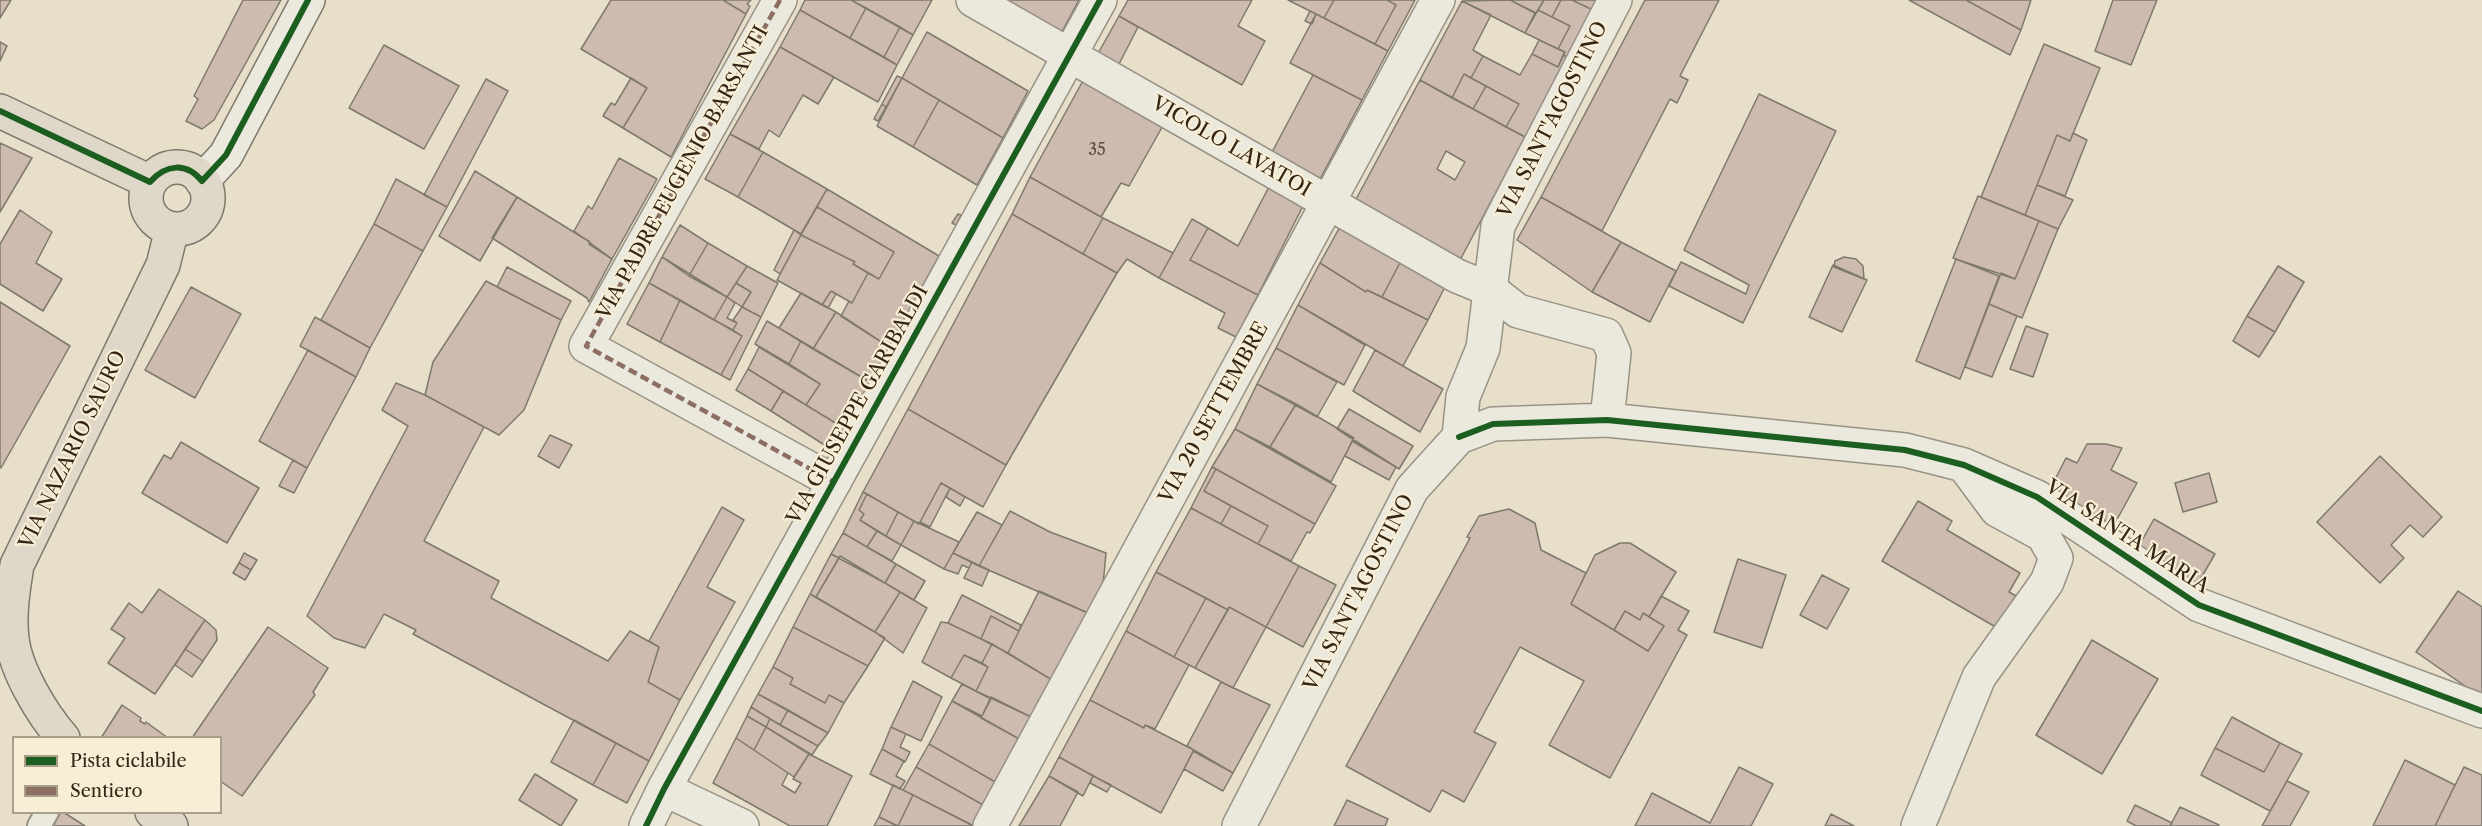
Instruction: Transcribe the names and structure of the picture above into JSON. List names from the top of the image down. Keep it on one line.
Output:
{"streets":{"main road":["VIA NAZARIO SAURO"],"street":["VIA SANT'AGOSTINO","VICOLO LAVATOI","VIA PADRE EUGENIO BARSANTI","VIA GIUSEPPE GARIBALDI","VIA 20 SETTEMBRE","VIA SANTA MARIA"]},"crossings":[["VIA SANT'AGOSTINO","VICOLO LAVATOI"],["VIA SANT'AGOSTINO","VIA SANTA MARIA"],["VICOLO LAVATOI","VIA GIUSEPPE GARIBALDI"],["VICOLO LAVATOI","VIA 20 SETTEMBRE"],["VICOLO LAVATOI","VIA SANTA MARIA"],["VIA PADRE EUGENIO BARSANTI","VIA GIUSEPPE GARIBALDI"]],"house_numbers":["35"],"legend":["Pista ciclabile","Sentiero"]}
